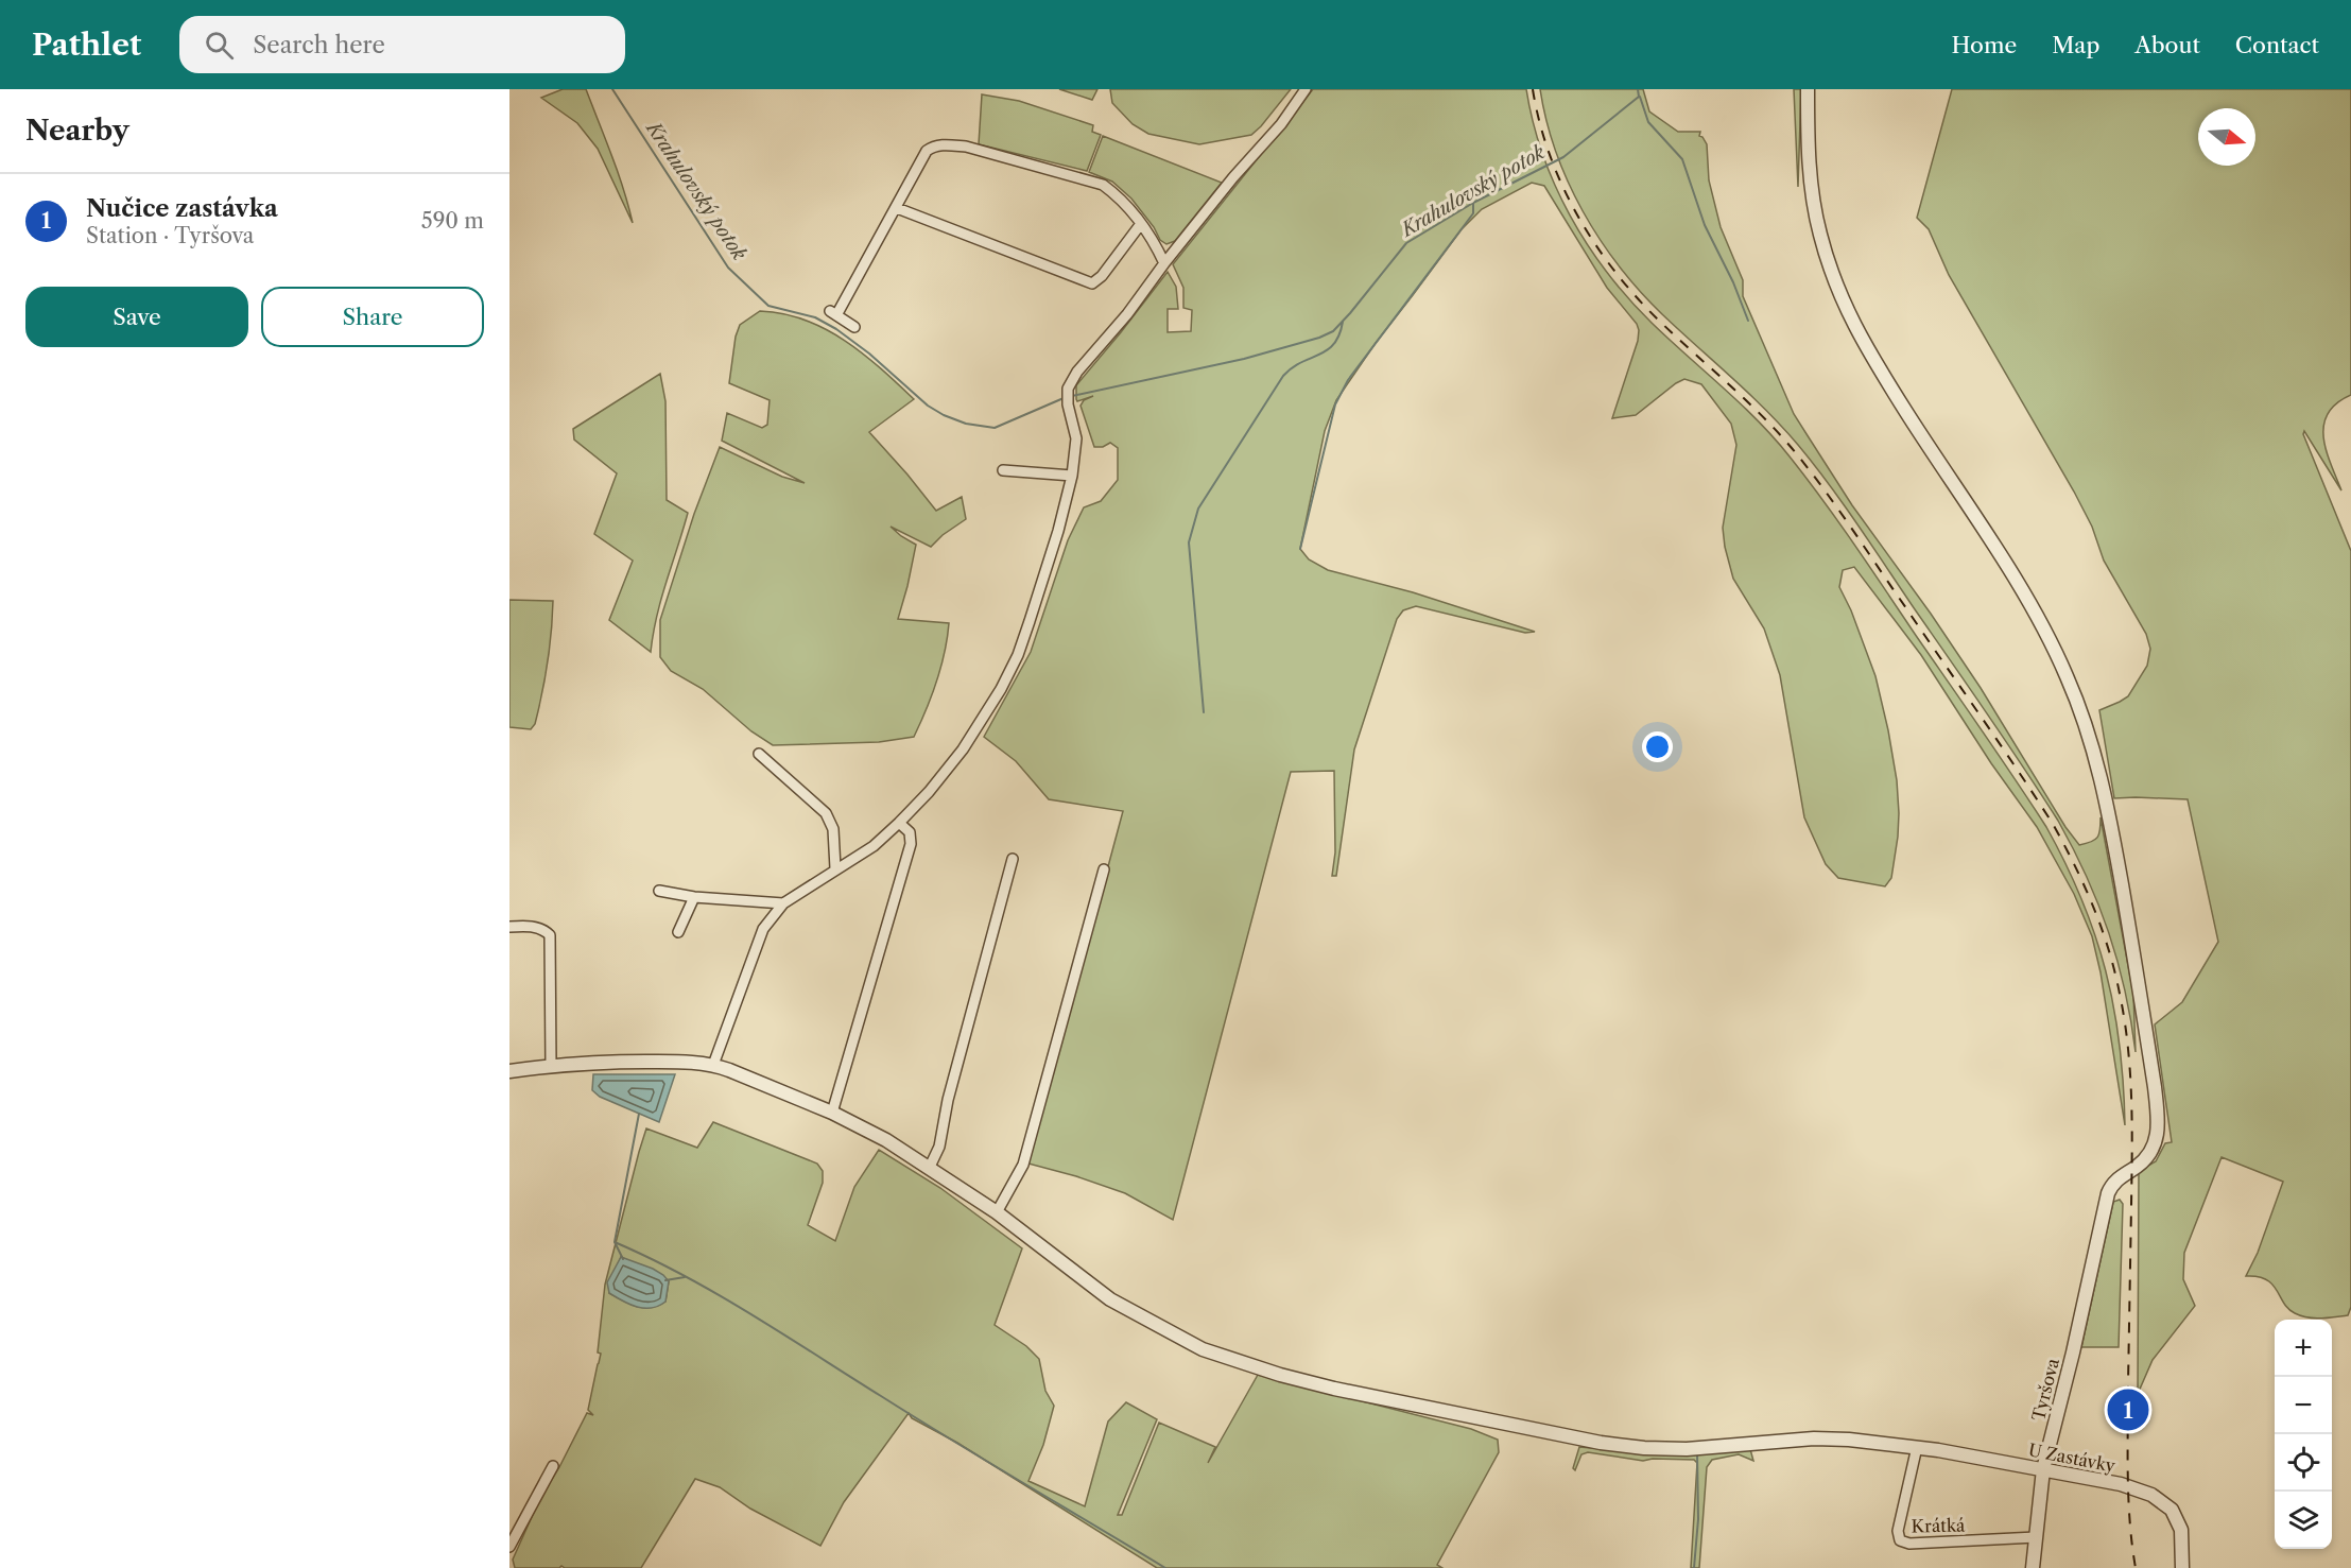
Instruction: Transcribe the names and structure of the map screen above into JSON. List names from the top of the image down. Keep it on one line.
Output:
{"streets":{"street":["Tyršova","U Zastávky","Krátká"]},"crossings":[["Tyršova","U Zastávky"],["Tyršova","Krátká"],["U Zastávky","Krátká"]],"water":["Krahulovský potok"],"north":"right","page":{"header":"Pathlet","search":"Search here","nav":["Home","Map","About","Contact"],"heading":"Nearby","list":[{"mark":"1","name":"Nučice zastávka","note":"Station · Tyršova","value":"590 m"}],"buttons":["Save","Share"],"map_buttons":["+","−"],"pins":"1"}}
